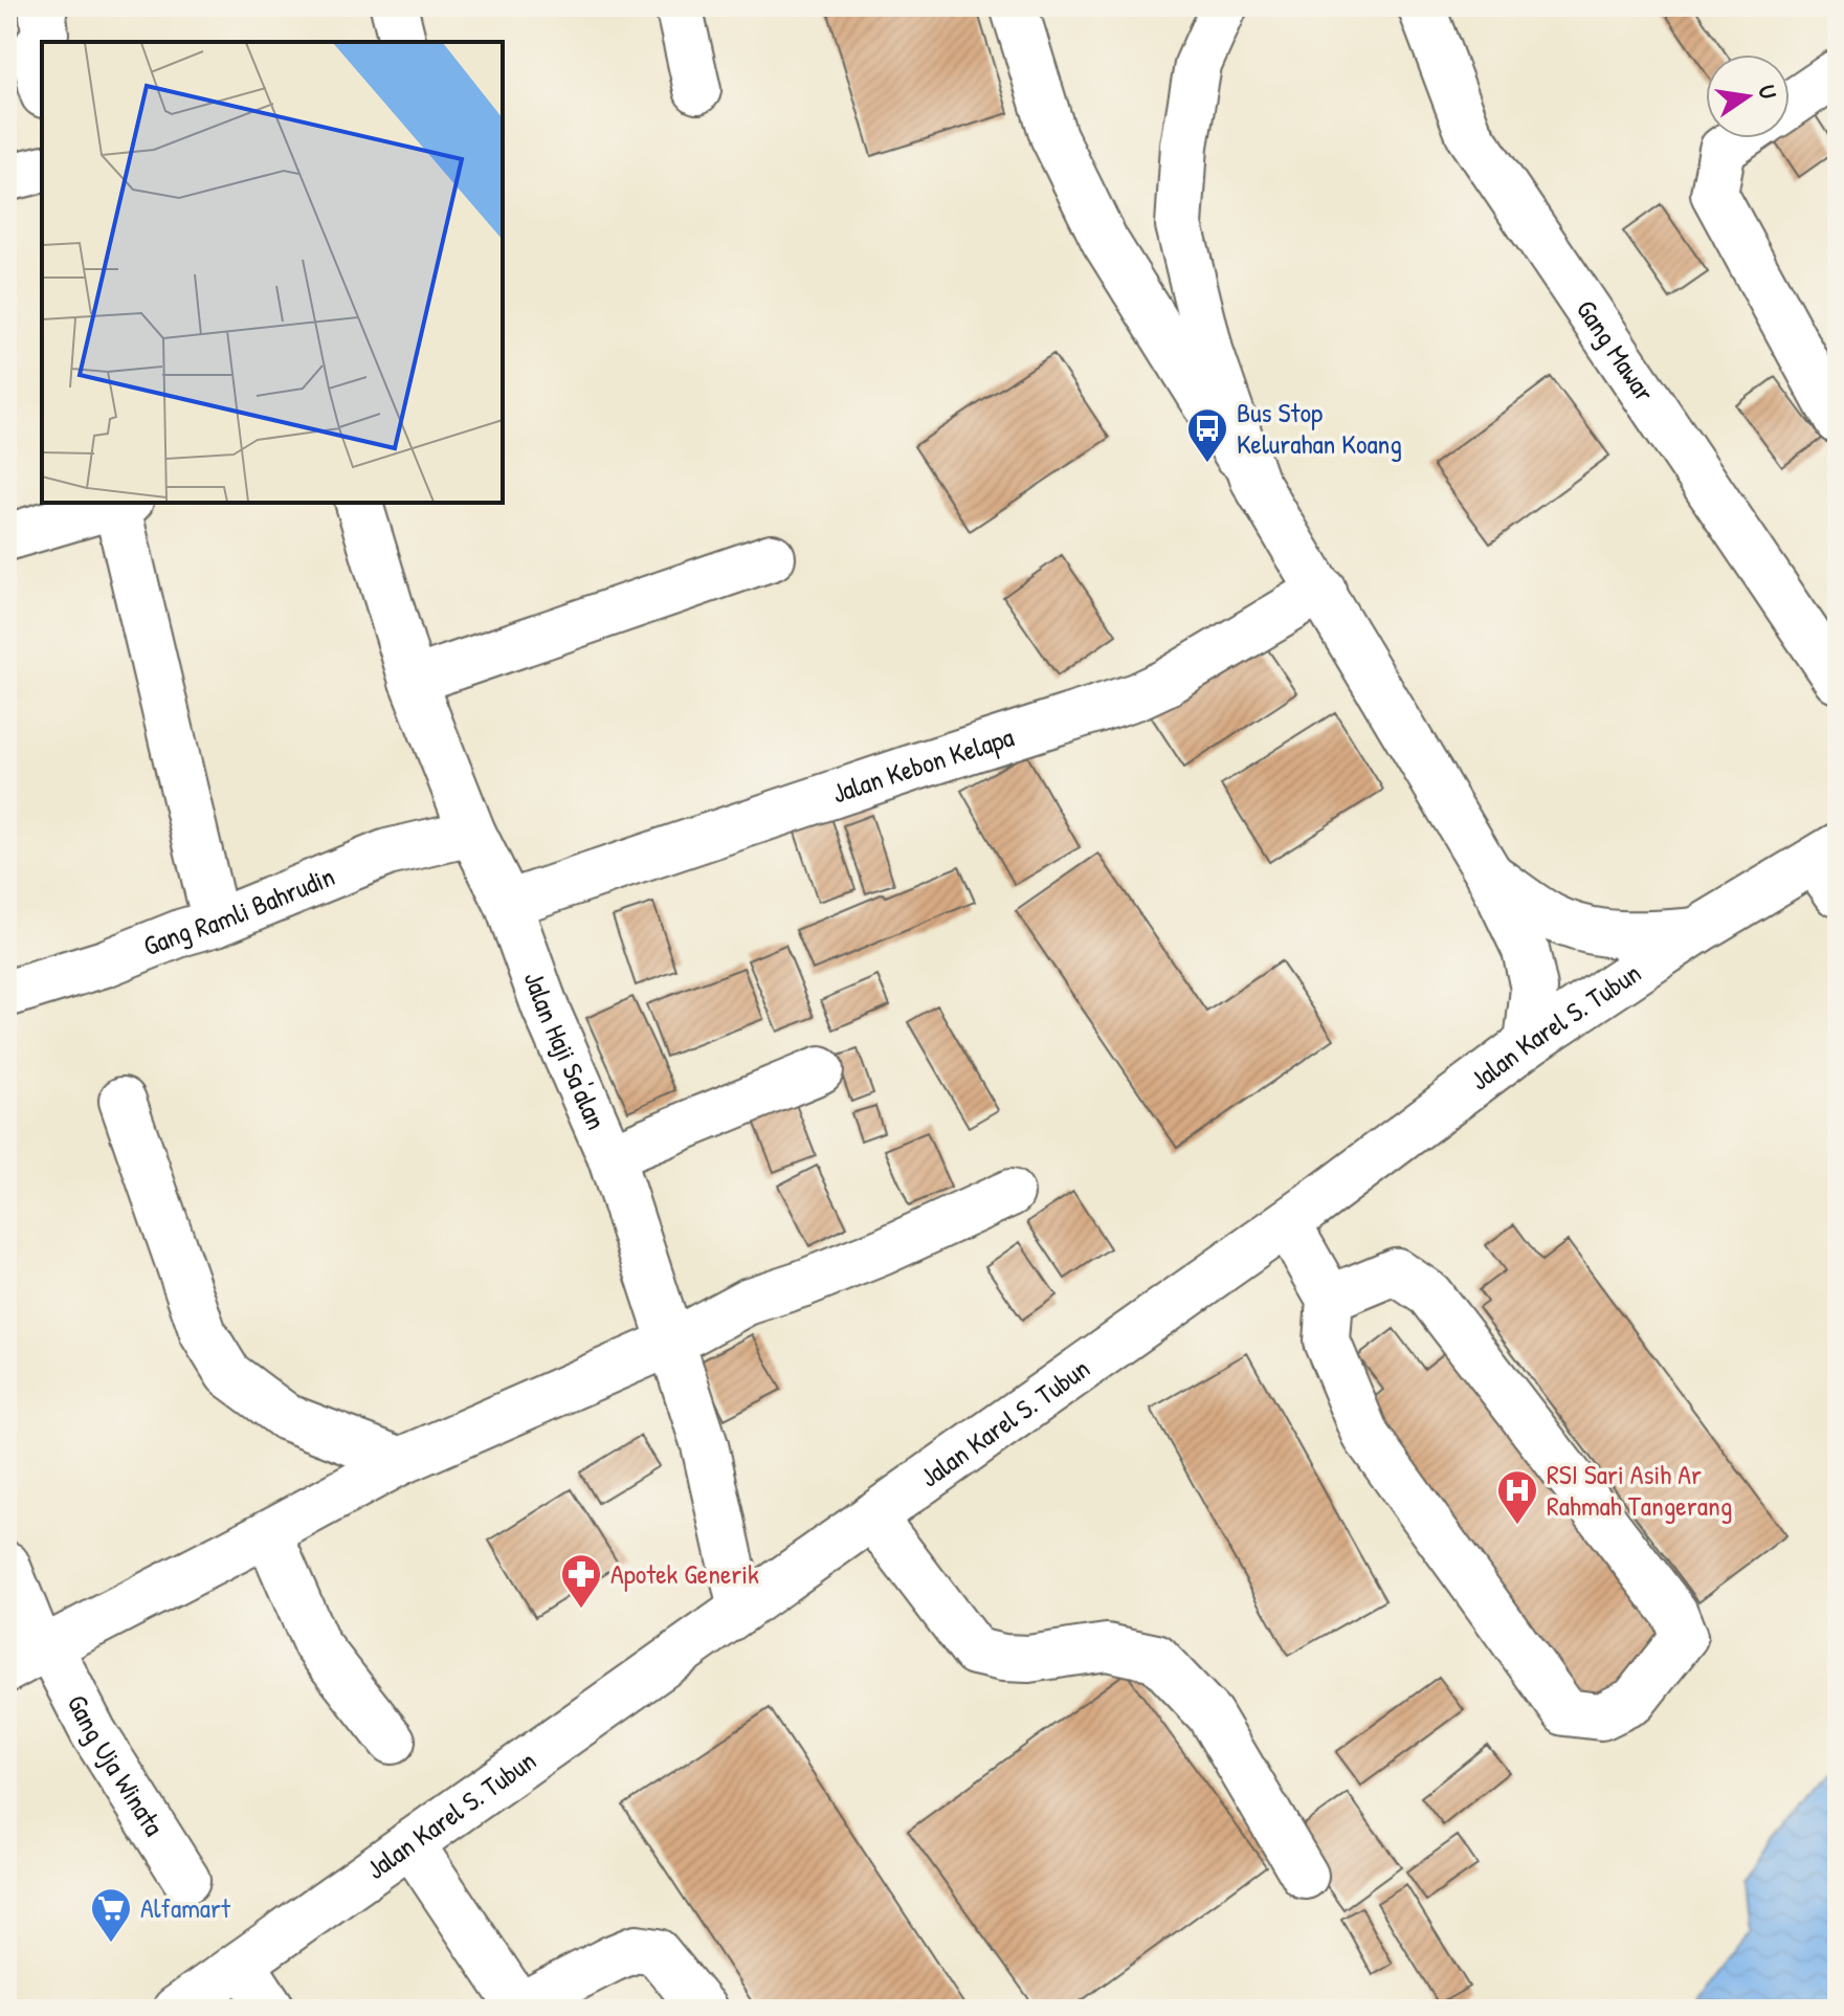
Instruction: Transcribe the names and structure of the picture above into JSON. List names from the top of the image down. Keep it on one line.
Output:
{"streets":{"street":["Gang Mawar","Jalan Kebon Kelapa","Gang Ramli Bahrudin","Jalan Karel S. Tubun","Jalan Haji Sa'alan","Gang Uja Winata"]},"crossings":[["Jalan Kebon Kelapa","Jalan Haji Sa'alan"],["Gang Ramli Bahrudin","Jalan Haji Sa'alan"],["Jalan Karel S. Tubun","Jalan Haji Sa'alan"]],"places":{"bus stop":["Bus Stop Kelurahan Koang"],"hospital":["RSI Sari Asih Ar Rahmah Tangerang"],"pharmacy":["Apotek Generik"],"supermarket":["Alfamart"]},"north":"right"}
